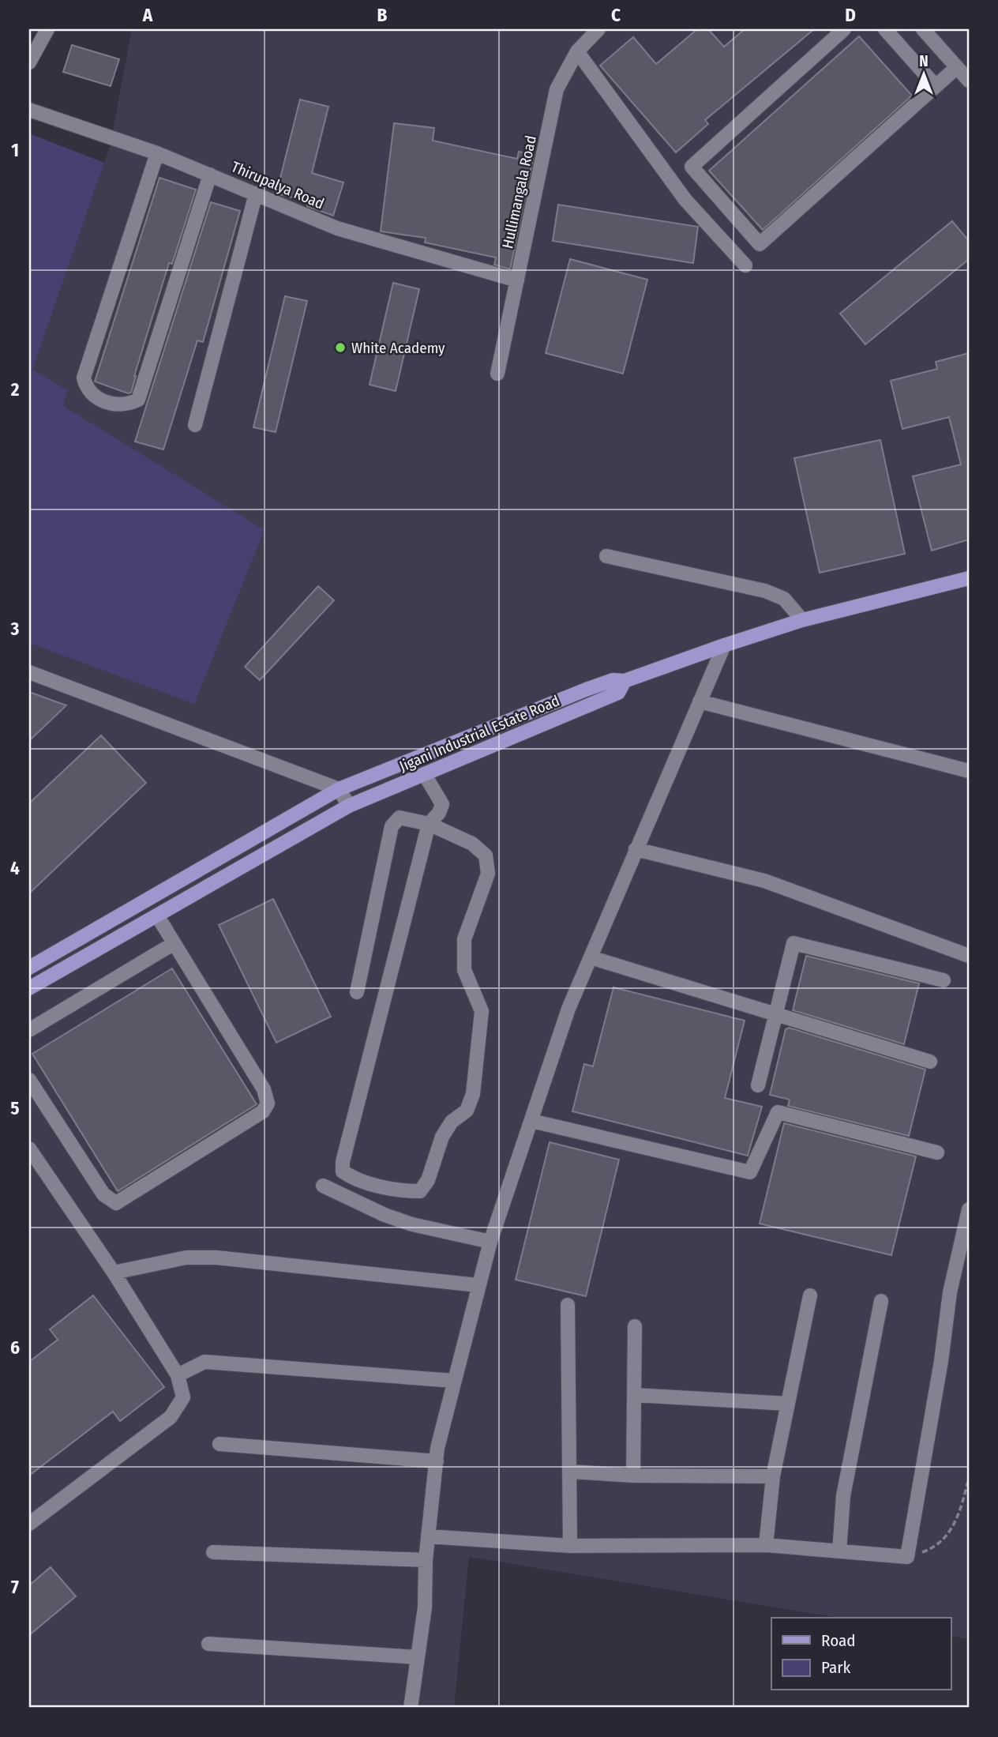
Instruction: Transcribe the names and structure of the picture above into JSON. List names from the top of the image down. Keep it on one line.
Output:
{"streets":{"main road":["Jigani Industrial Estate Road"],"street":["Thirupalya Road","Hullimangala Road"]},"crossings":[["Thirupalya Road","Hullimangala Road"]],"places":["White Academy"],"legend":["Road","Park"],"north":"top","grid":{"columns":["A","B","C","D"],"rows":["1","2","3","4","5","6","7"]}}
